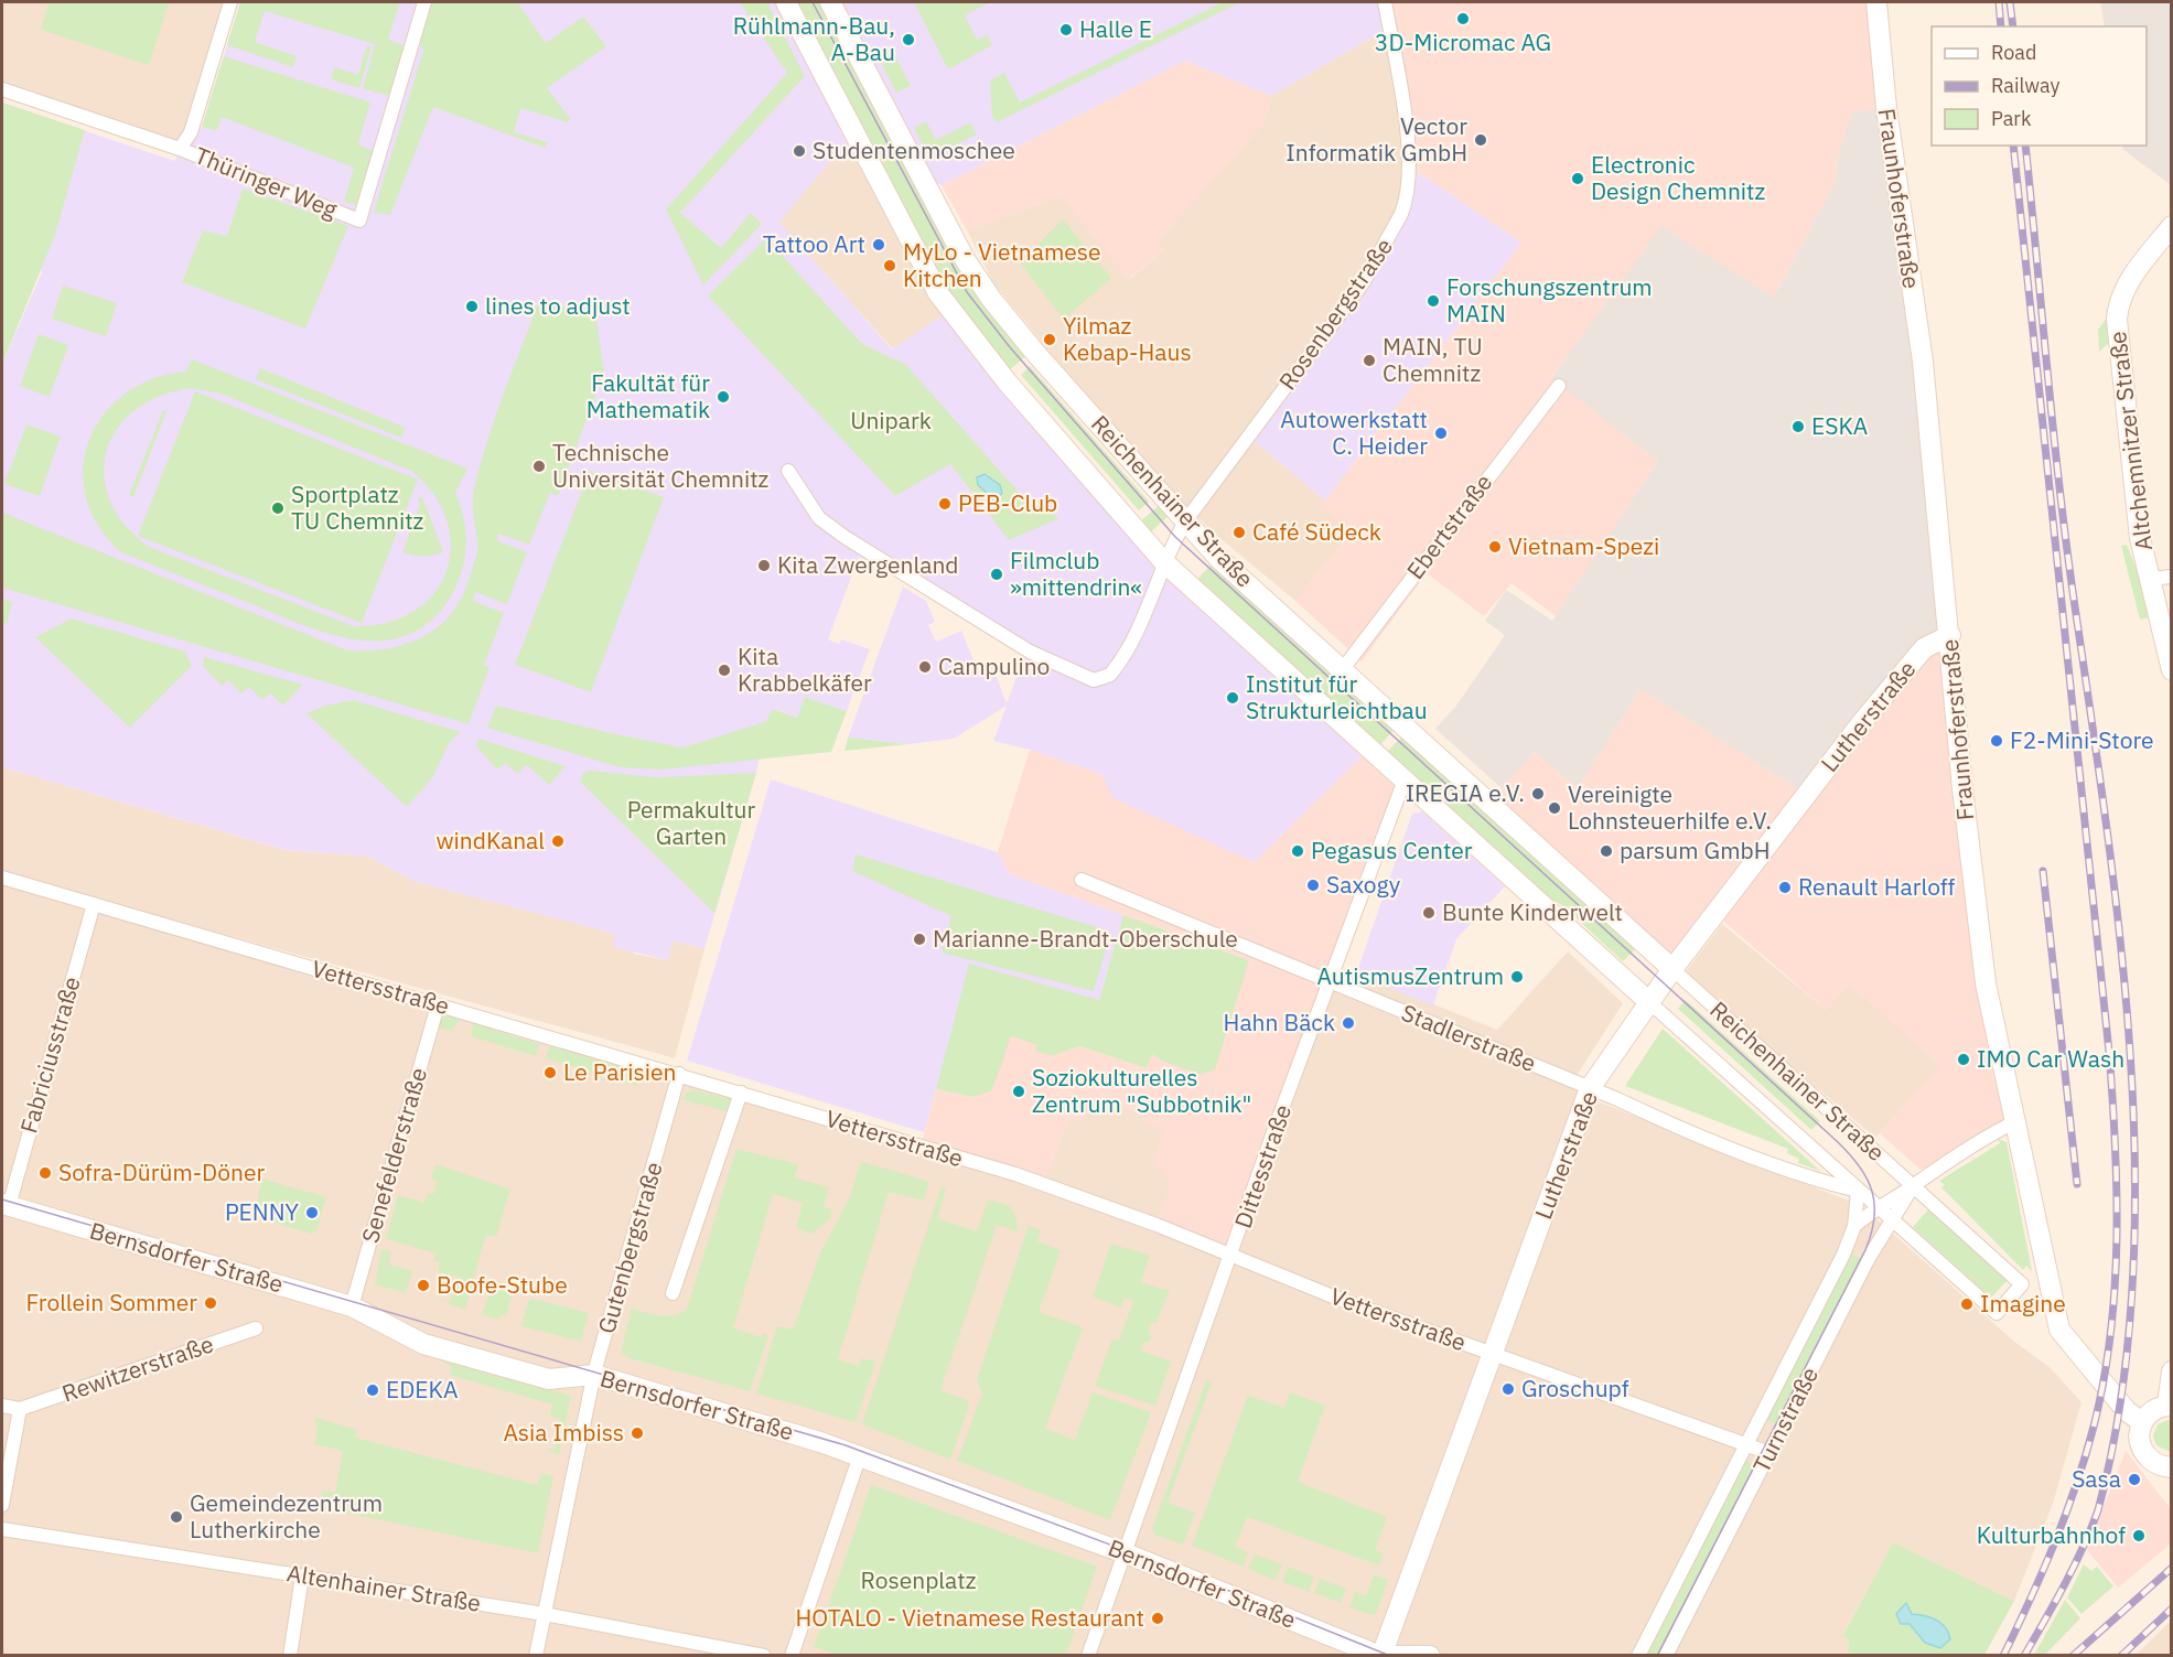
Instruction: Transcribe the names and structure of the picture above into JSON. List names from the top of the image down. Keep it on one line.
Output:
{"streets":{"street":["Thüringer Weg","Fraunhoferstraße","Rosenbergstraße","Altchemnitzer Straße","Reichenhainer Straße","Ebertstraße","Lutherstraße","Vettersstraße","Stadlerstraße","Fabriciusstraße","Senefelderstraße","Dittesstraße","Gutenbergstraße","Bernsdorfer Straße","Rewitzerstraße","Turnstraße","Altenhainer Straße"]},"crossings":[["Fraunhoferstraße","Lutherstraße"],["Fraunhoferstraße","Turnstraße"],["Rosenbergstraße","Reichenhainer Straße"],["Reichenhainer Straße","Ebertstraße"],["Reichenhainer Straße","Lutherstraße"],["Reichenhainer Straße","Stadlerstraße"],["Reichenhainer Straße","Dittesstraße"],["Reichenhainer Straße","Turnstraße"],["Lutherstraße","Vettersstraße"],["Lutherstraße","Stadlerstraße"],["Lutherstraße","Bernsdorfer Straße"],["Vettersstraße","Fabriciusstraße"],["Vettersstraße","Senefelderstraße"],["Vettersstraße","Dittesstraße"],["Vettersstraße","Gutenbergstraße"],["Vettersstraße","Turnstraße"],["Stadlerstraße","Dittesstraße"],["Stadlerstraße","Turnstraße"],["Fabriciusstraße","Bernsdorfer Straße"],["Senefelderstraße","Bernsdorfer Straße"],["Dittesstraße","Bernsdorfer Straße"],["Gutenbergstraße","Bernsdorfer Straße"],["Gutenbergstraße","Altenhainer Straße"]],"parks":["Unipark","Permakultur Garten","Rosenplatz"],"places":["3D-Micromac AG","Halle E","Rühlmann-Bau, A-Bau","Vector Informatik GmbH","Studentenmoschee","Electronic Design Chemnitz","Tattoo Art","MyLo - Vietnamese Kitchen","Forschungszentrum MAIN","lines to adjust","Yilmaz Kebap-Haus","MAIN, TU Chemnitz","Fakultät für Mathematik","ESKA","Autowerkstatt C. Heider","Technische Universität Chemnitz","PEB-Club","Sportplatz TU Chemnitz","Café Südeck","Vietnam-Spezi","Kita Zwergenland","Filmclub »mittendrin«","Campulino","Kita Krabbelkäfer","Institut für Strukturleichtbau","F2-Mini-Store","IREGIA e.V.","Vereinigte Lohnsteuerhilfe e.V.","windKanal","Pegasus Center","parsum GmbH","Saxogy","Renault Harloff","Bunte Kinderwelt","Marianne-Brandt-Oberschule","AutismusZentrum","Hahn Bäck","IMO Car Wash","Le Parisien","Soziokulturelles Zentrum \"Subbotnik\"","Sofra-Dürüm-Döner","PENNY","Boofe-Stube","Frollein Sommer","Imagine","Groschupf","EDEKA","Asia Imbiss","Sasa","Gemeindezentrum Lutherkirche","Kulturbahnhof","HOTALO - Vietnamese Restaurant"],"legend":["Road","Railway","Park"]}
